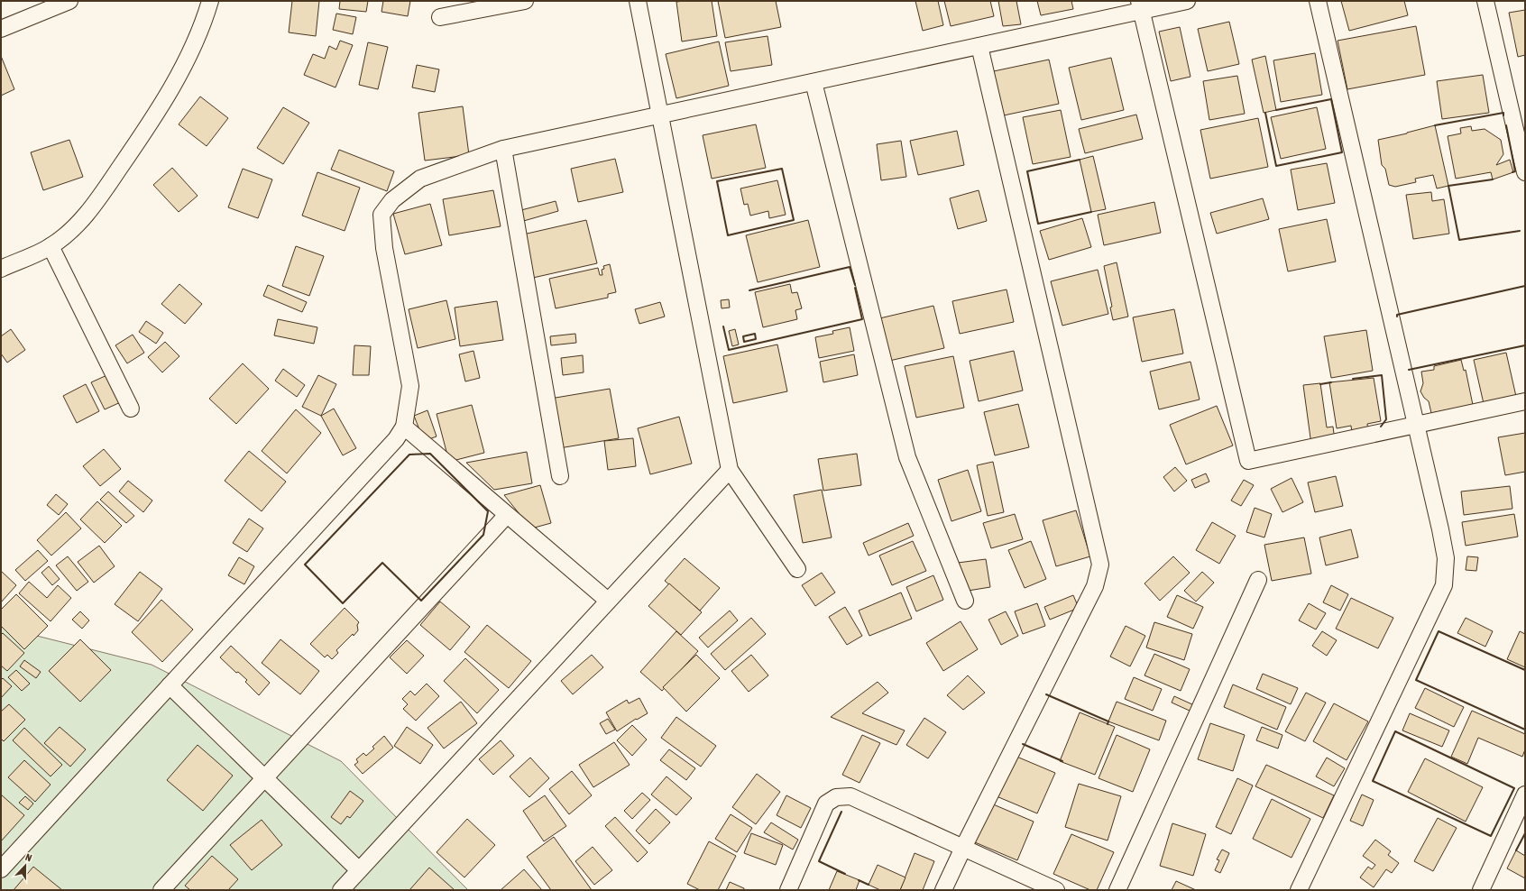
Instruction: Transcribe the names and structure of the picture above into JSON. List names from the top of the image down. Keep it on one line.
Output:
{"north":"top"}
